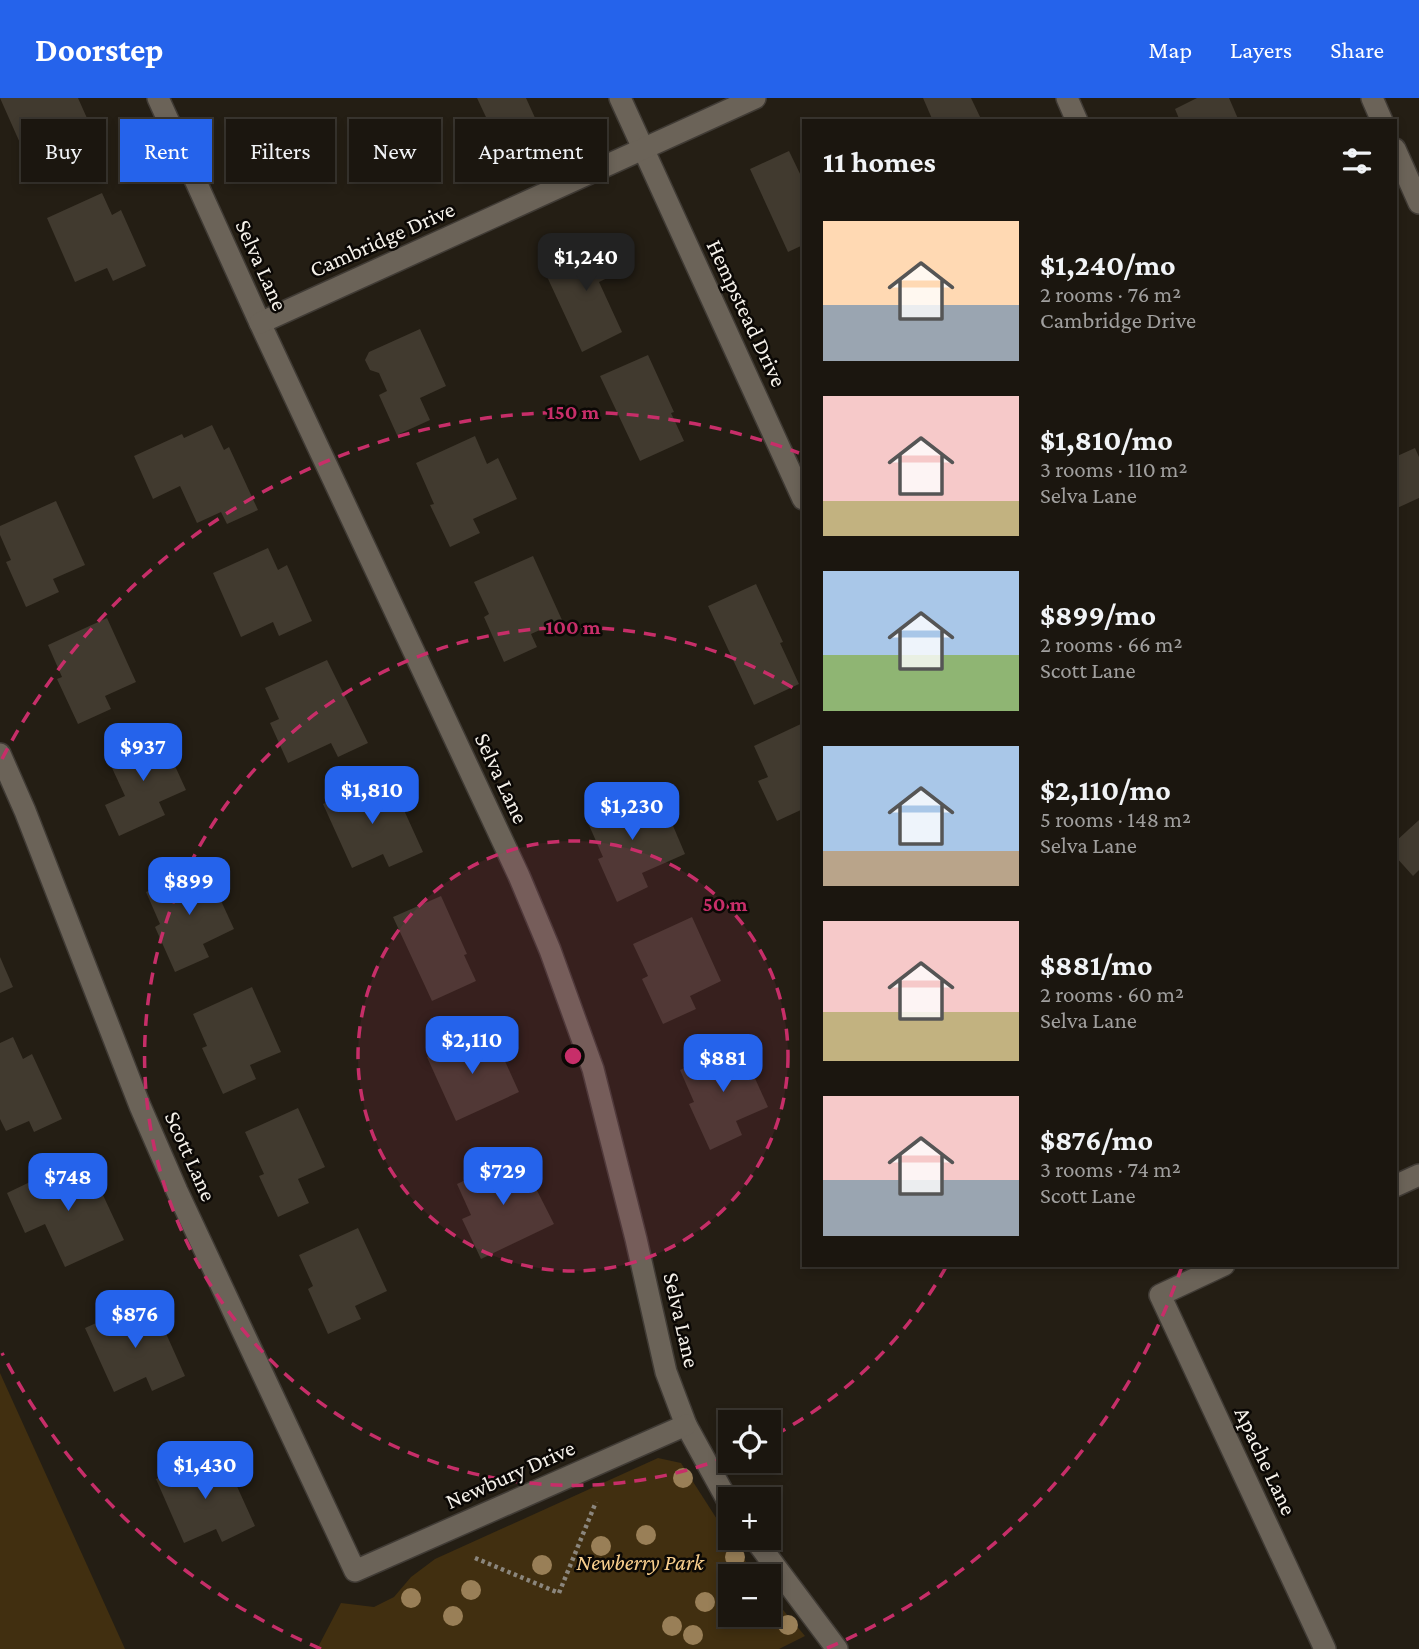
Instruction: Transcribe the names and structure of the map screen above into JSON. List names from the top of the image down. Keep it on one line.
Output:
{"streets":{"street":["Cambridge Drive","Selva Lane","Hempstead Drive","Scott Lane","Apache Lane","Newbury Drive"]},"crossings":[["Cambridge Drive","Selva Lane"],["Cambridge Drive","Hempstead Drive"],["Selva Lane","Newbury Drive"],["Scott Lane","Newbury Drive"]],"parks":["Newberry Park"],"page":{"header":"Doorstep","nav":["Map","Layers","Share"],"chip":["Buy","Rent","Filters","New","Apartment"],"heading":"11 homes","list":[{"name":"$1,240/mo","note":"2 rooms · 76 m² · Cambridge Drive"},{"name":"$1,810/mo","note":"3 rooms · 110 m² · Selva Lane"},{"name":"$899/mo","note":"2 rooms · 66 m² · Scott Lane"},{"name":"$2,110/mo","note":"5 rooms · 148 m² · Selva Lane"},{"name":"$881/mo","note":"2 rooms · 60 m² · Selva Lane"},{"name":"$876/mo","note":"3 rooms · 74 m² · Scott Lane"}],"price":["$1,240","$937","$1,810","$1,230","$899","$2,110","$881","$729","$748","$876","$1,430"],"map_buttons":["+","−"]},"rings":["150 m","100 m","50 m"]}
